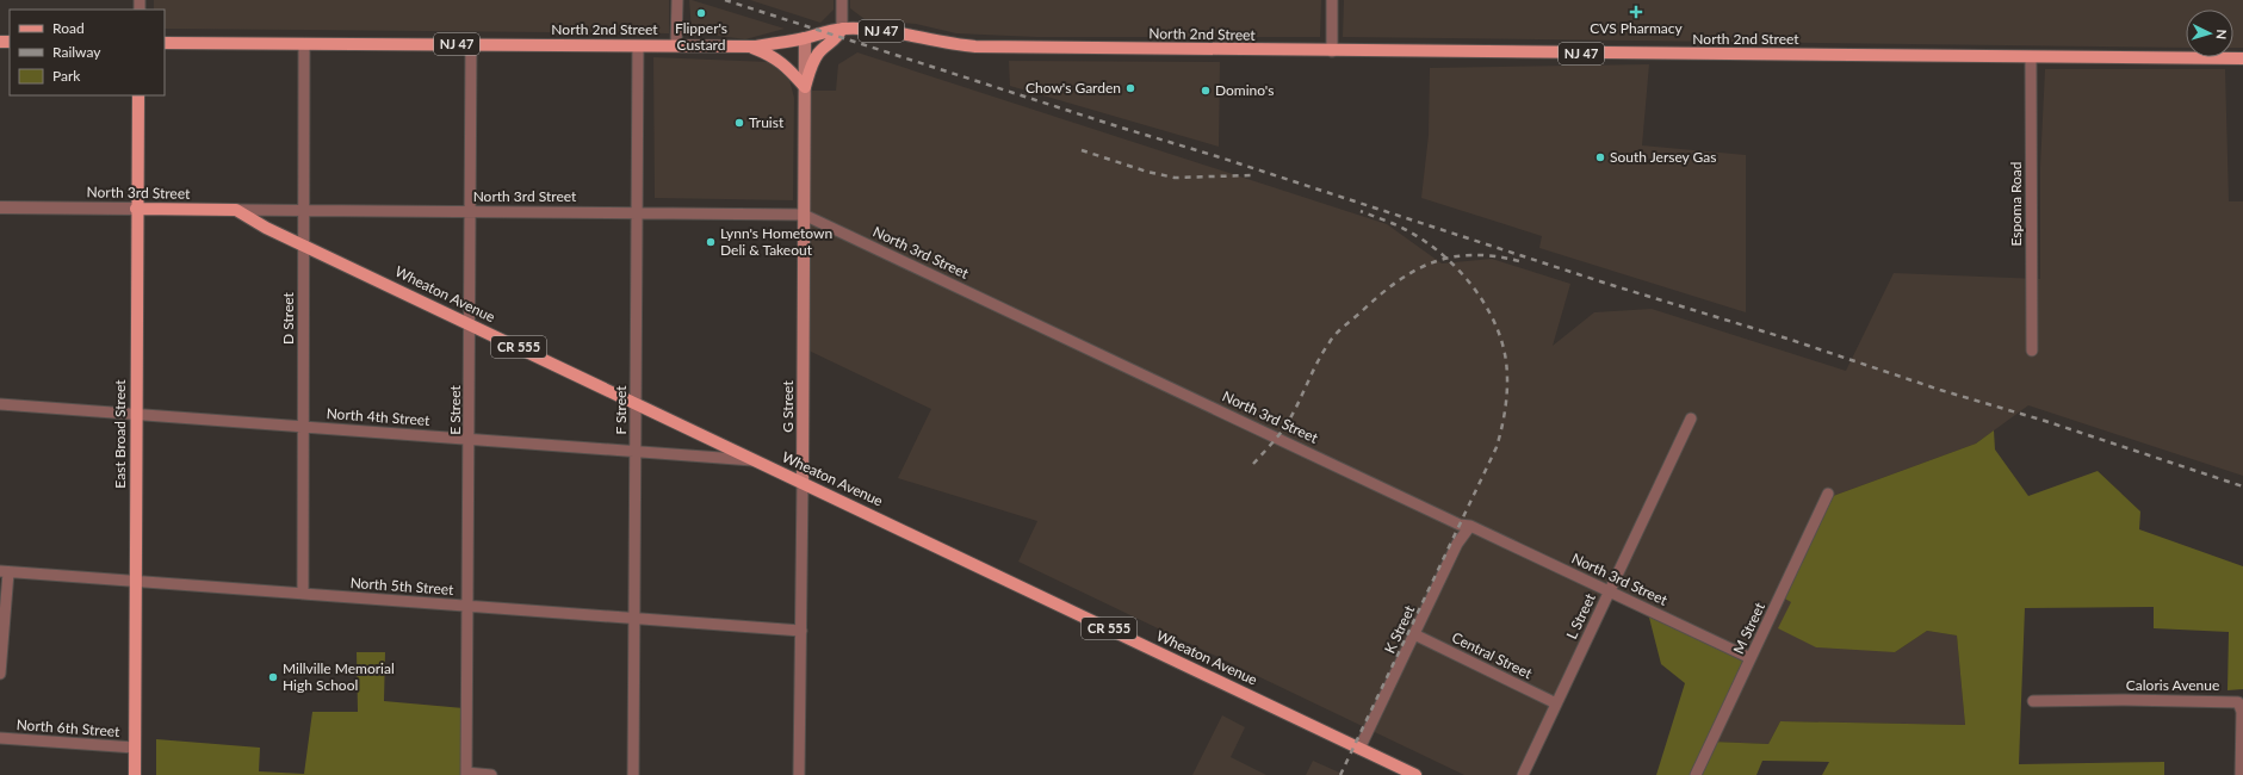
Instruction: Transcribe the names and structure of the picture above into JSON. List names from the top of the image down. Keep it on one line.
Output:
{"streets":{"main road":["North 2nd Street","NJ 47","North 3rd Street","Wheaton Avenue","CR 555","G Street","East Broad Street"],"street":["Espoma Road","D Street","E Street","F Street","North 4th Street","North 5th Street","L Street","M Street","K Street","Central Street","Caloris Avenue","North 6th Street"]},"crossings":[["North 2nd Street","Espoma Road"],["North 2nd Street","D Street"],["North 2nd Street","G Street"],["North 2nd Street","E Street"],["North 2nd Street","F Street"],["North 3rd Street","Wheaton Avenue"],["North 3rd Street","D Street"],["North 3rd Street","G Street"],["North 3rd Street","E Street"],["North 3rd Street","F Street"],["North 3rd Street","East Broad Street"],["North 3rd Street","L Street"],["North 3rd Street","M Street"],["North 3rd Street","K Street"],["Wheaton Avenue","D Street"],["Wheaton Avenue","G Street"],["Wheaton Avenue","E Street"],["Wheaton Avenue","F Street"],["Wheaton Avenue","North 4th Street"],["Wheaton Avenue","K Street"],["D Street","North 4th Street"],["D Street","North 5th Street"],["G Street","North 5th Street"],["E Street","North 4th Street"],["E Street","North 5th Street"],["F Street","North 4th Street"],["F Street","North 5th Street"],["North 4th Street","East Broad Street"],["East Broad Street","North 5th Street"],["East Broad Street","North 6th Street"],["L Street","Central Street"],["K Street","Central Street"]],"places":{"health":["CVS Pharmacy"],"other":["Flipper's Custard","Chow's Garden","Domino's","Truist","South Jersey Gas","Lynn's Hometown Deli & Takeout","Millville Memorial High School"]},"legend":["Road","Railway","Park"],"north":"right"}
